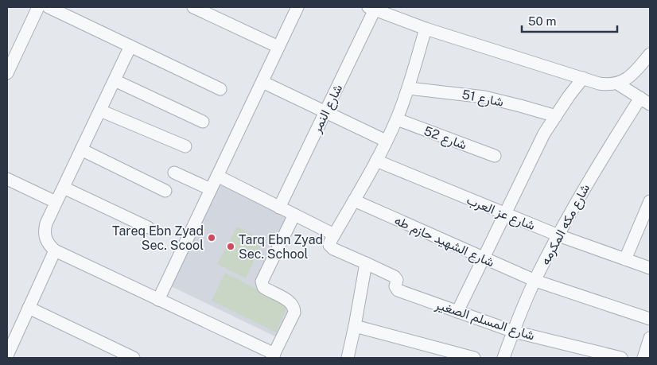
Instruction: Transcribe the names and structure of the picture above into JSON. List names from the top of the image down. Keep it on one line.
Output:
{"streets":{"street":["شارع 51","شارع النمر","شارع 52","شارع عز العرب","شارع مكه المكرمه","شارع الشهيد حازم طه","شارع المسلم الصغير"]},"crossings":[["شارع عز العرب","شارع مكه المكرمه"],["شارع مكه المكرمه","شارع الشهيد حازم طه"],["شارع مكه المكرمه","شارع المسلم الصغير"]],"places":["Tareq Ebn Zyad Sec. Scool","Tarq Ebn Zyad Sec. School"],"scale_bar":"50 m"}
